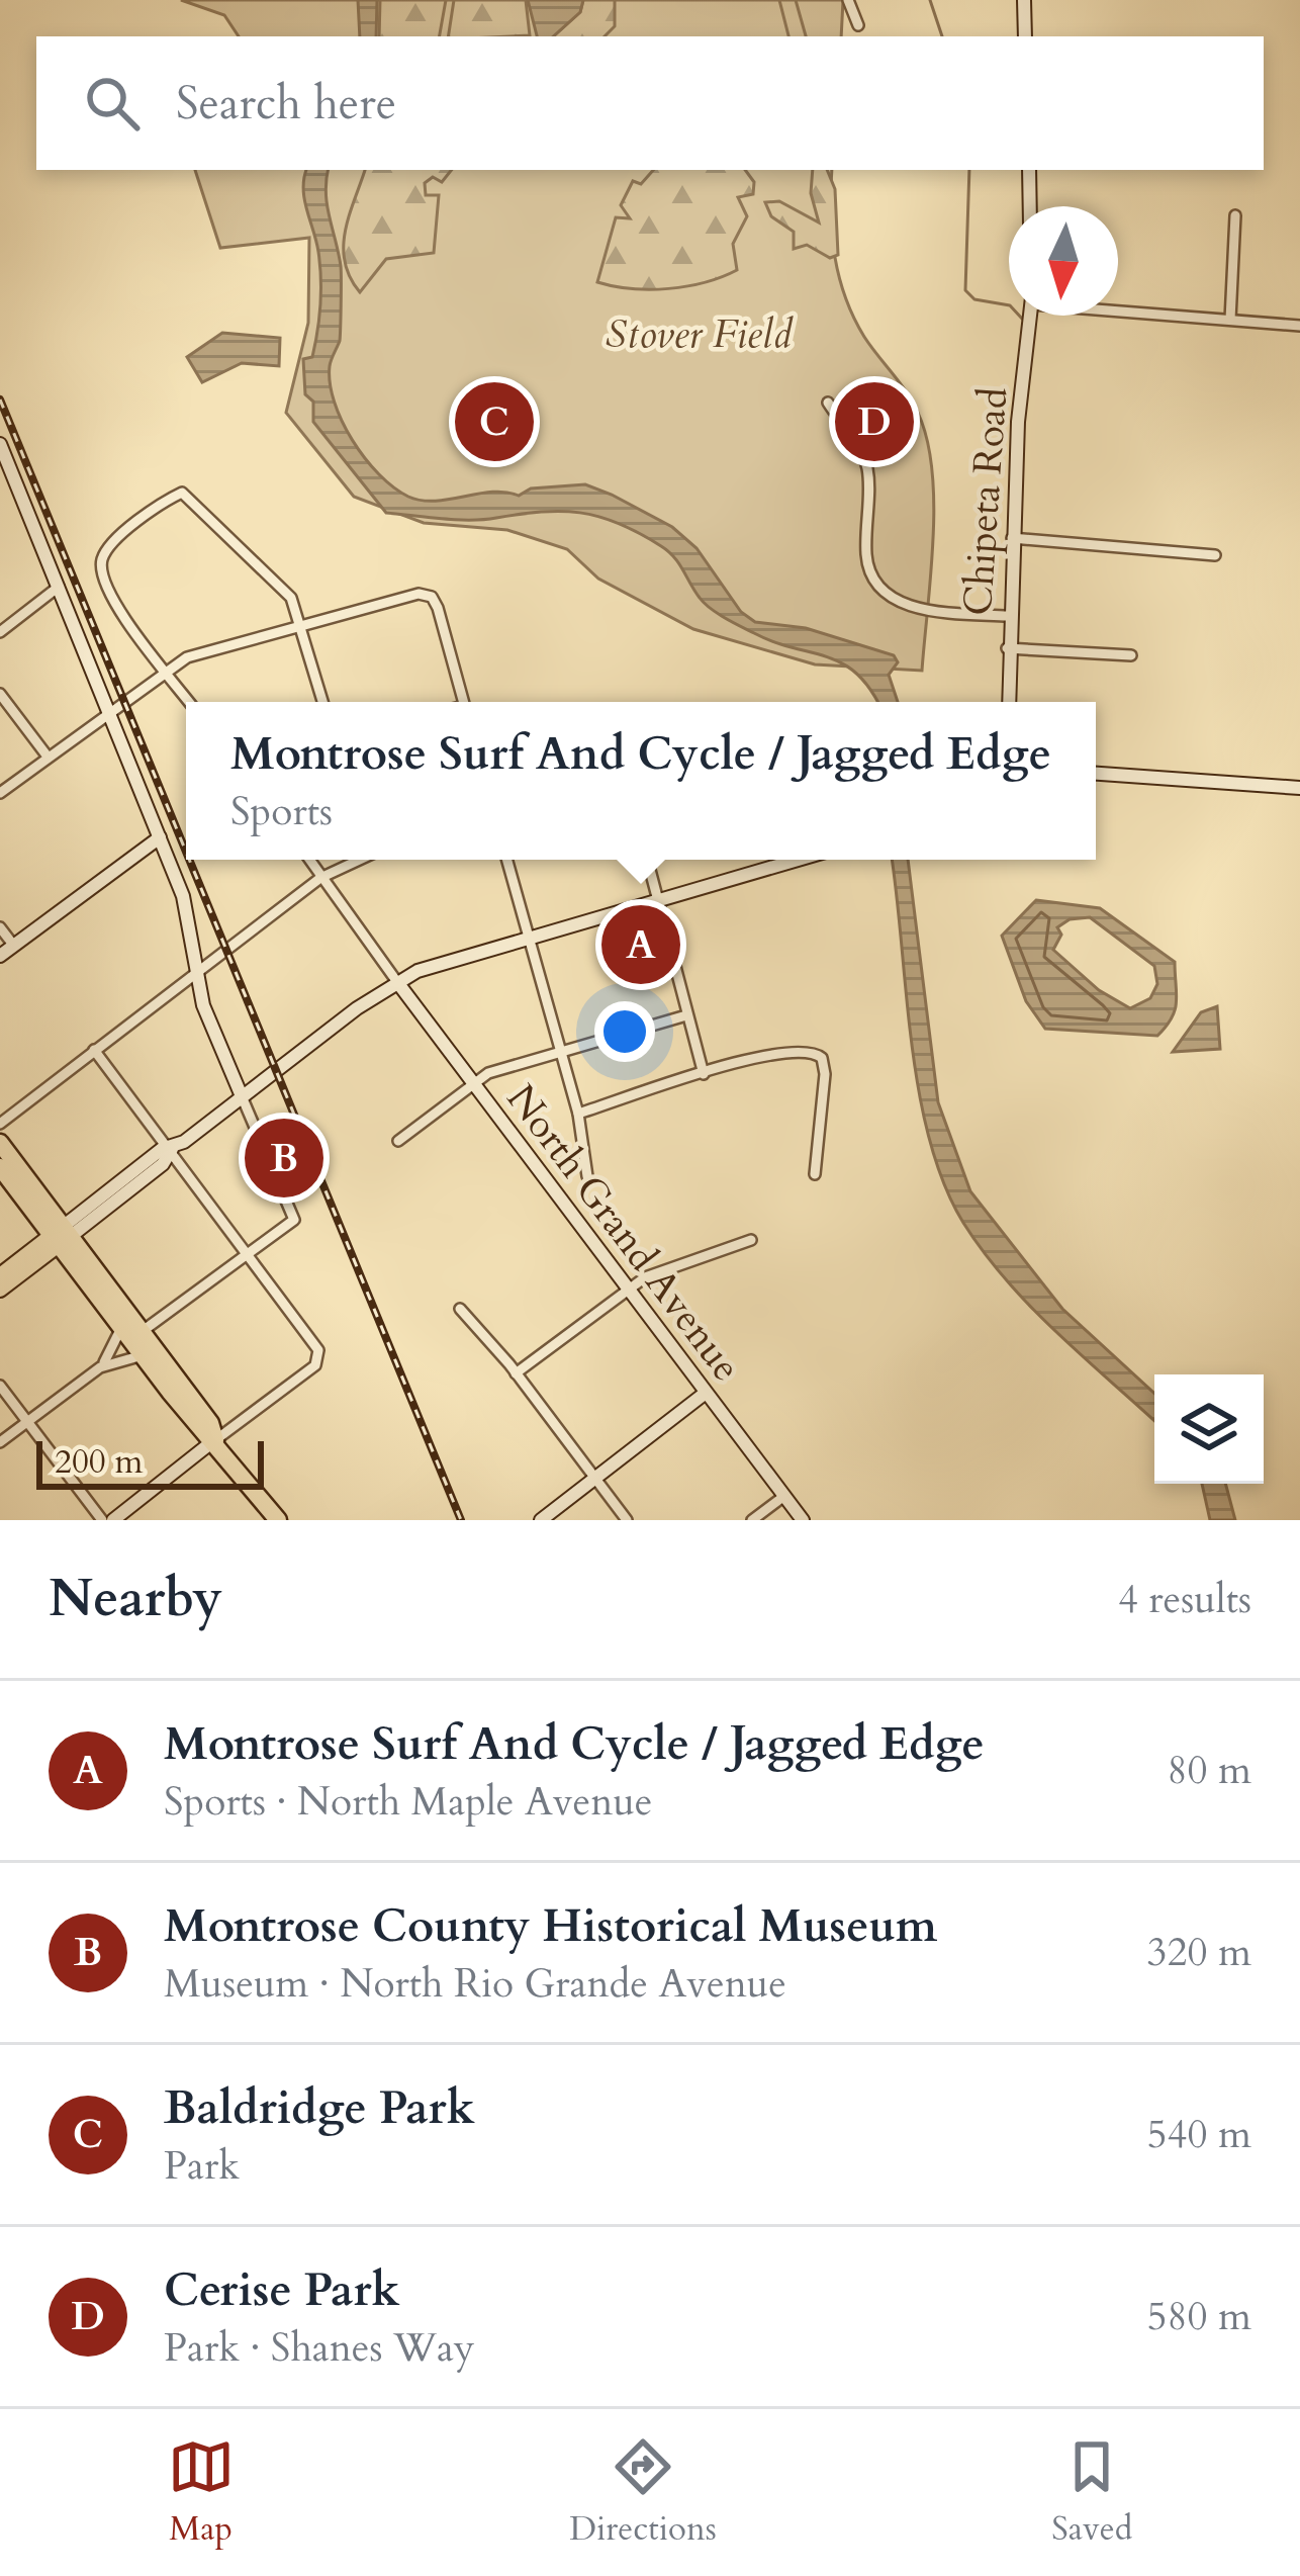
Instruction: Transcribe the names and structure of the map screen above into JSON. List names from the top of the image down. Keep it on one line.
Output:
{"streets":{"street":["Chipeta Road","North Grand Avenue"]},"parks":["Stover Field"],"scale_bar":"200 m","north":"bottom","page":{"search":"Search here","pins":["C","D","A","B"],"popup":["Montrose Surf And Cycle / Jagged Edge","Sports"],"scale":"200 m","heading":["Nearby","4 results"],"list":[{"mark":"A","name":"Montrose Surf And Cycle / Jagged Edge","note":"Sports · North Maple Avenue","value":"80 m"},{"mark":"B","name":"Montrose County Historical Museum","note":"Museum · North Rio Grande Avenue","value":"320 m"},{"mark":"C","name":"Baldridge Park","note":"Park","value":"540 m"},{"mark":"D","name":"Cerise Park","note":"Park · Shanes Way","value":"580 m"}],"nav":["Map","Directions","Saved"]}}
